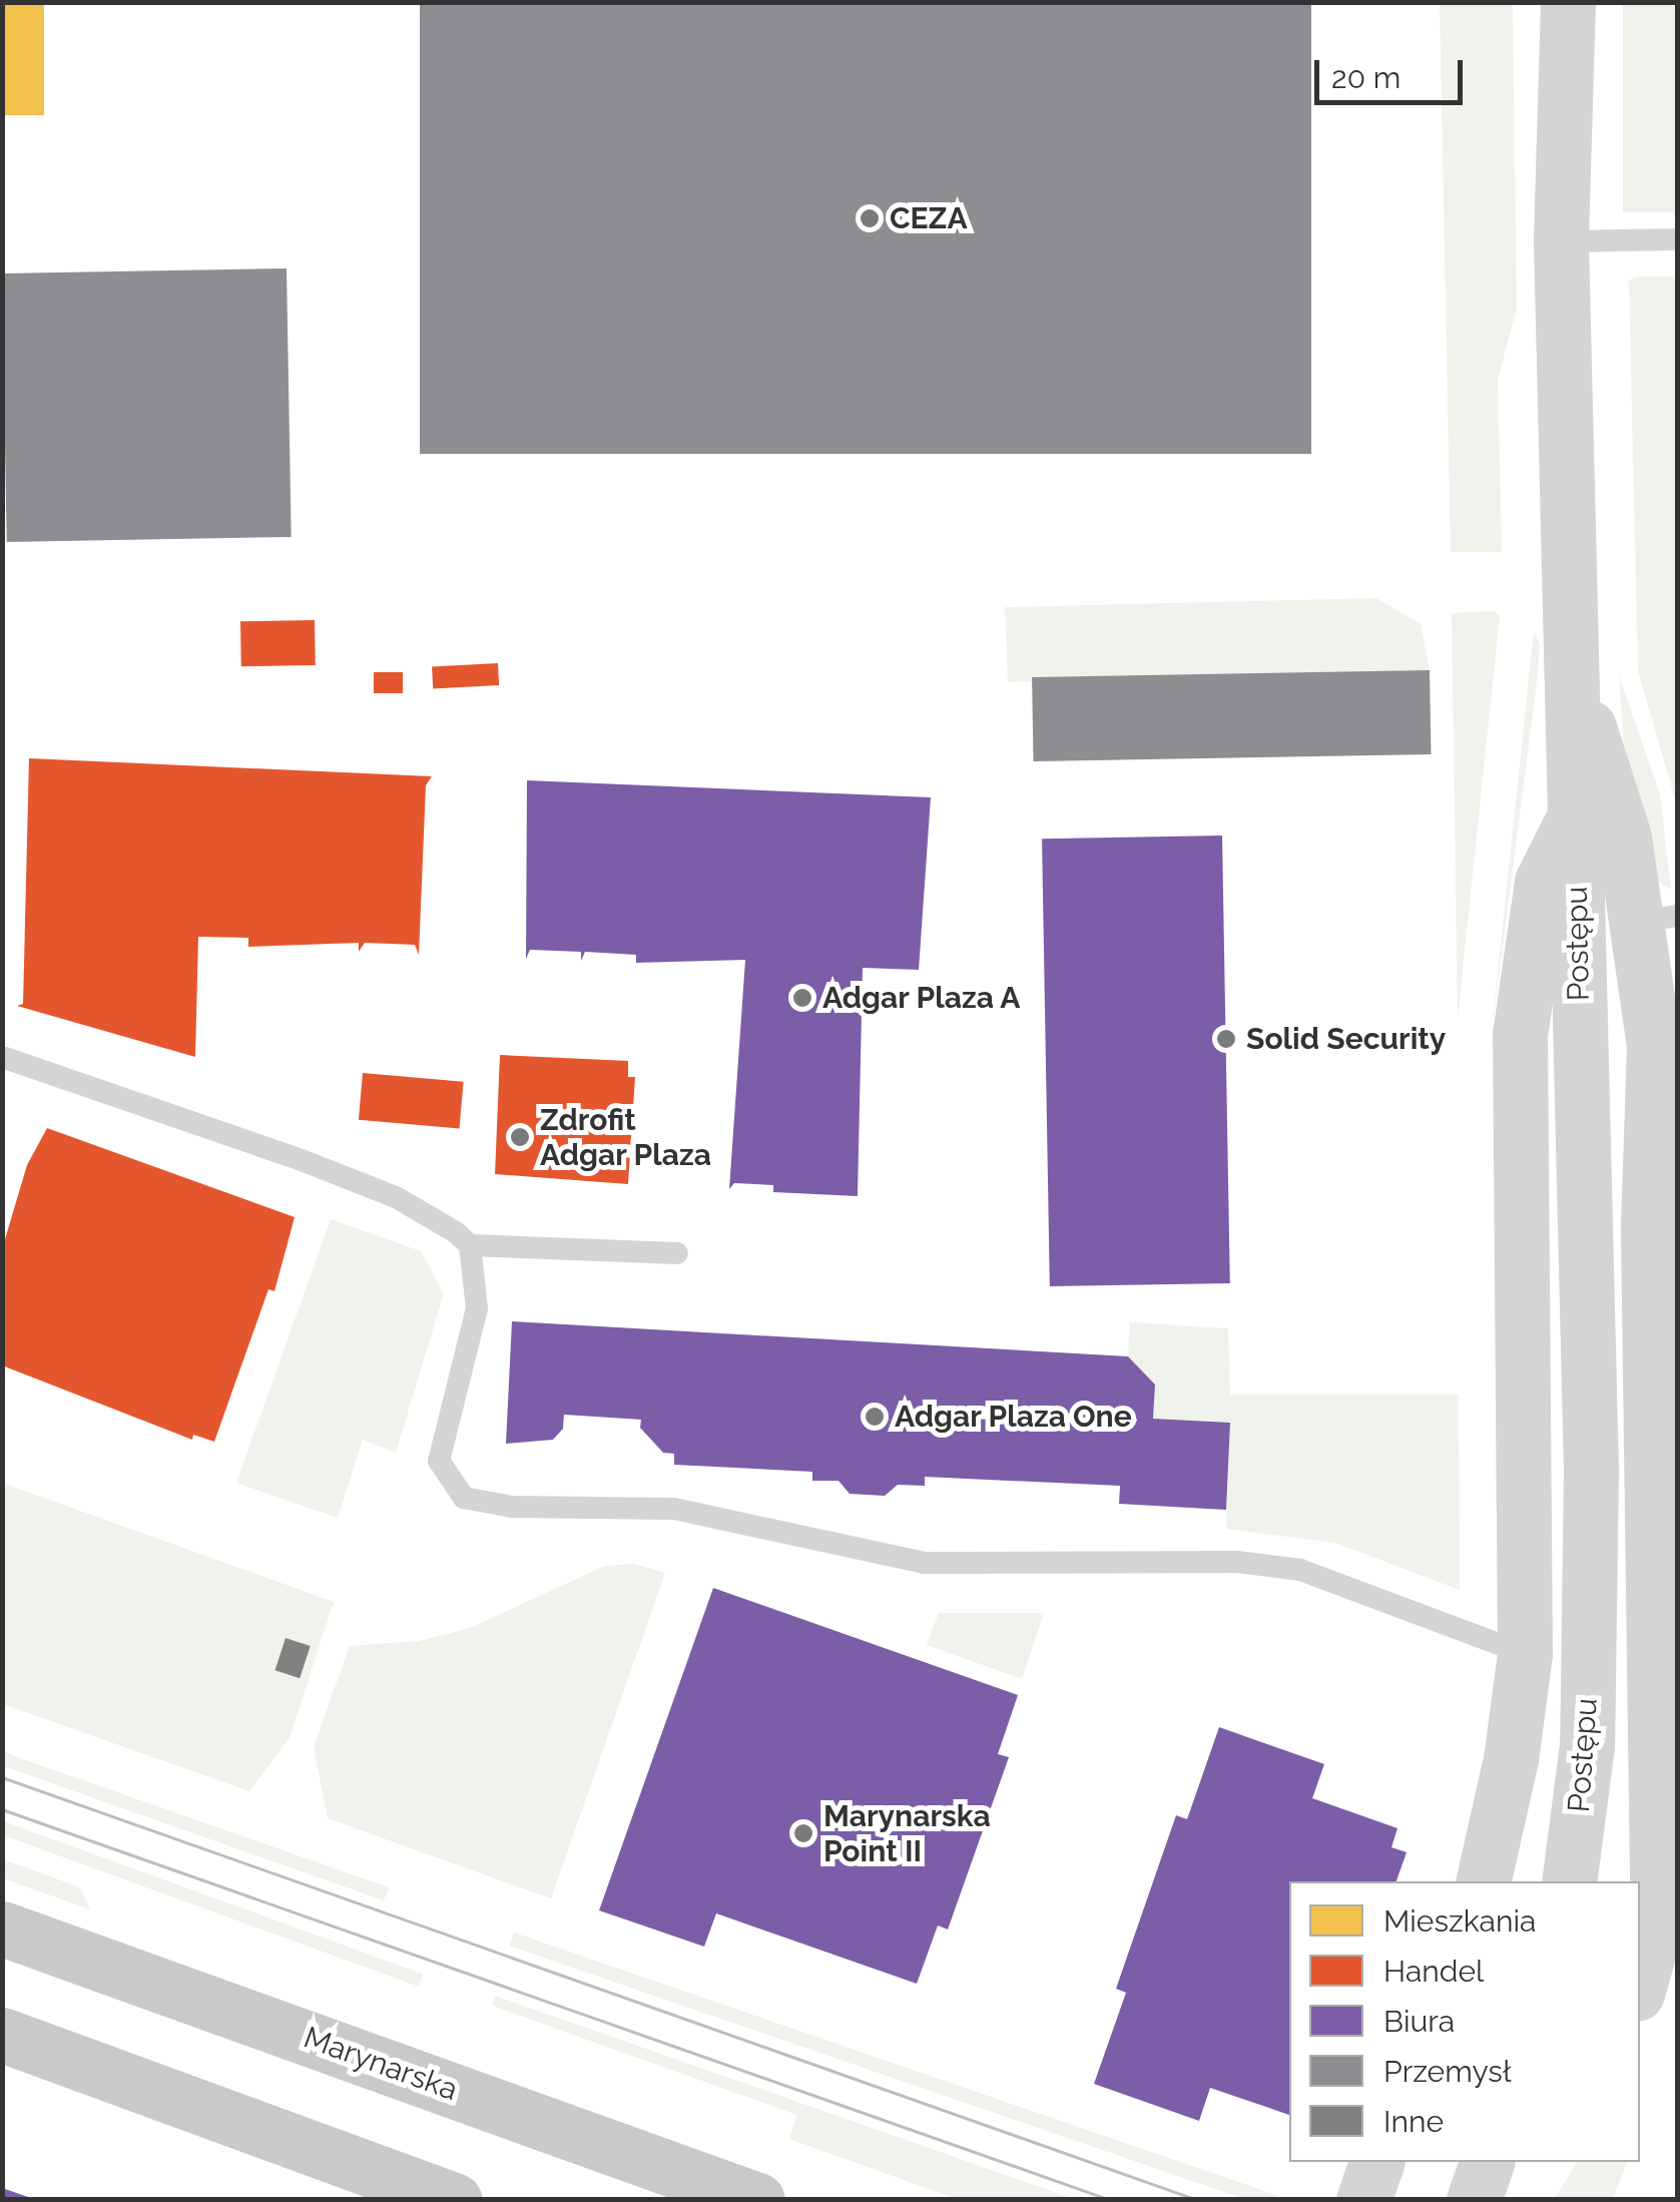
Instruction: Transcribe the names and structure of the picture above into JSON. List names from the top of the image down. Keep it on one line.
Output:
{"streets":{"main road":["Marynarska"],"street":["Postępu"]},"places":["CEZA","Adgar Plaza A","Solid Security","Zdrofit Adgar Plaza","Adgar Plaza One","Marynarska Point II"],"legend":["Mieszkania","Handel","Biura","Przemysł","Inne"],"scale_bar":"20 m"}
